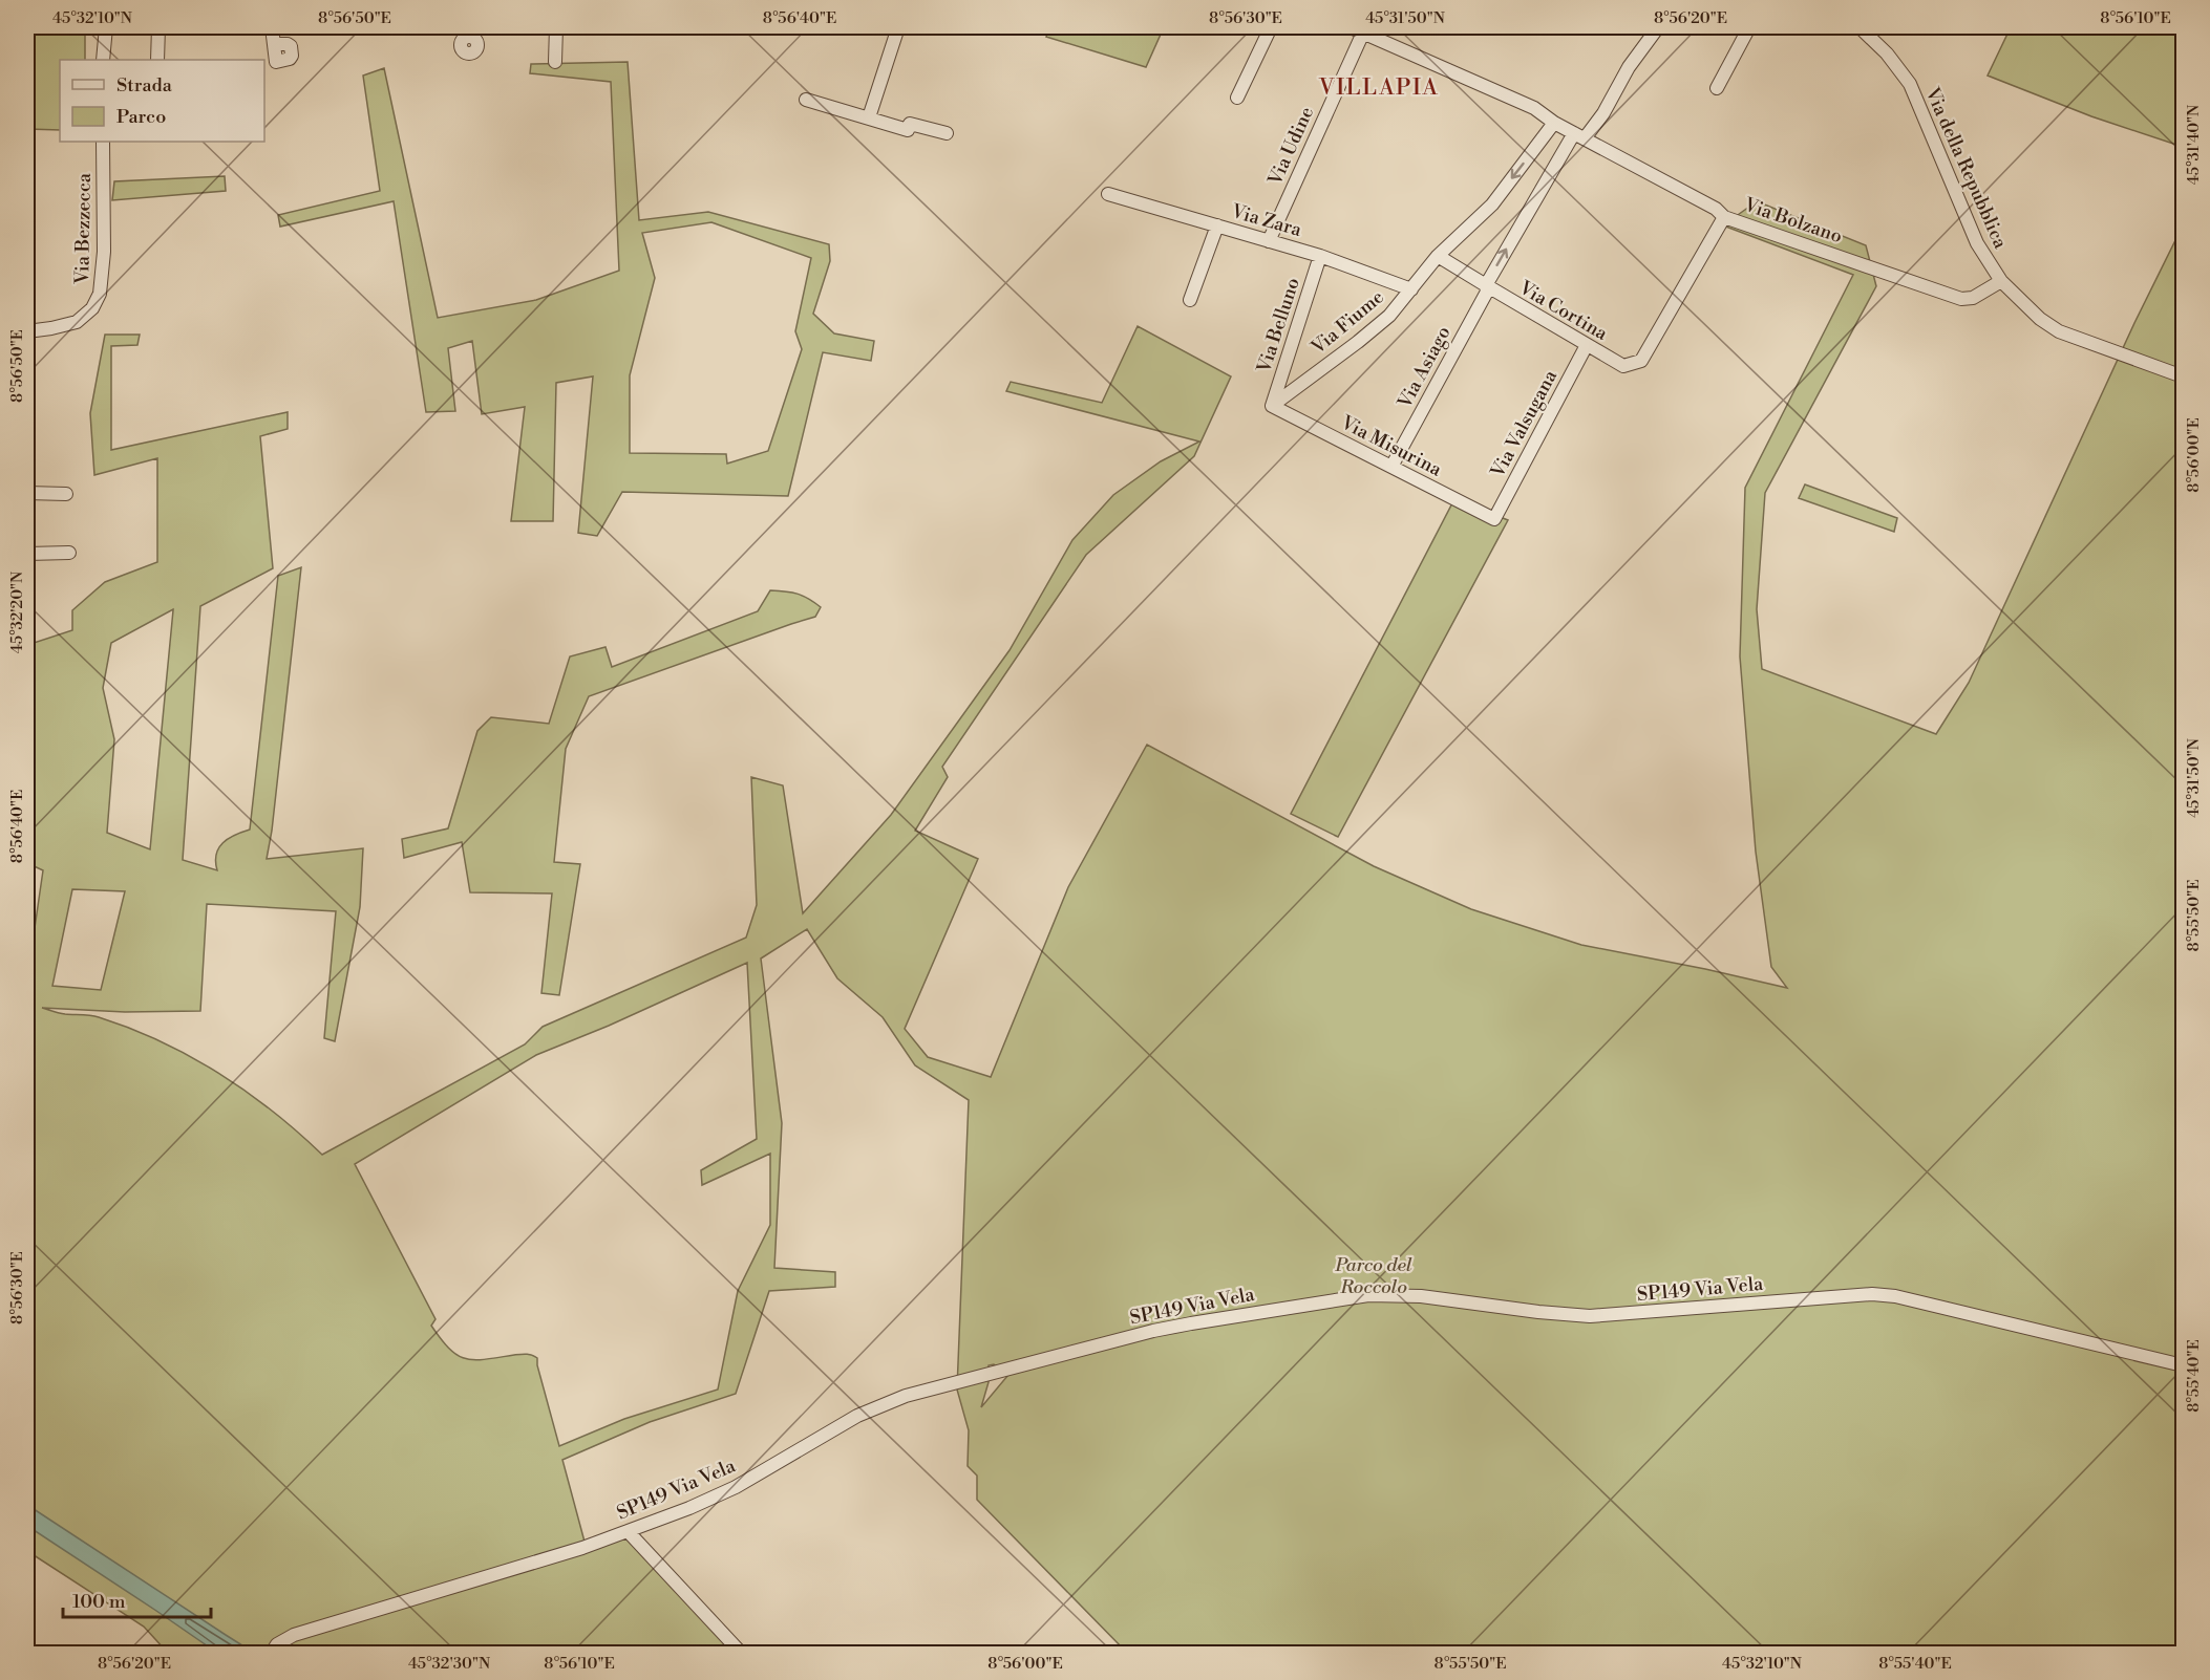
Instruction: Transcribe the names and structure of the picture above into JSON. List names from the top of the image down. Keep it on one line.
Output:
{"streets":{"street":["Via Udine","Via della Repubblica","Via Zara","Via Bolzano","Via Bezzecca","Via Cortina","Via Fiume","Via Belluno","Via Asiago","Via Valsugana","Via Misurina","SP149 Via Vela"]},"crossings":[["Via Udine","Via Zara"],["Via Udine","Via Bolzano"],["Via della Repubblica","Via Bolzano"],["Via Zara","Via Fiume"],["Via Zara","Via Belluno"],["Via Bolzano","Via Cortina"],["Via Bolzano","Via Fiume"],["Via Bolzano","Via Asiago"],["Via Cortina","Via Fiume"],["Via Cortina","Via Asiago"],["Via Cortina","Via Valsugana"],["Via Fiume","Via Belluno"],["Via Fiume","Via Misurina"],["Via Belluno","Via Misurina"],["Via Asiago","Via Misurina"],["Via Valsugana","Via Misurina"]],"one_way":["Via Fiume"],"districts":["VILLAPIA"],"parks":["Parco del Roccolo"],"legend":["Strada","Parco"],"scale_bar":"100 m","coordinates":["45°32'10\"N","8°56'50\"E","8°56'40\"E","8°56'30\"E","45°31'50\"N","8°56'20\"E","8°56'10\"E","45°31'40\"N","8°56'00\"E","45°32'20\"N","8°55'50\"E","8°55'40\"E","45°32'30\"N"]}
